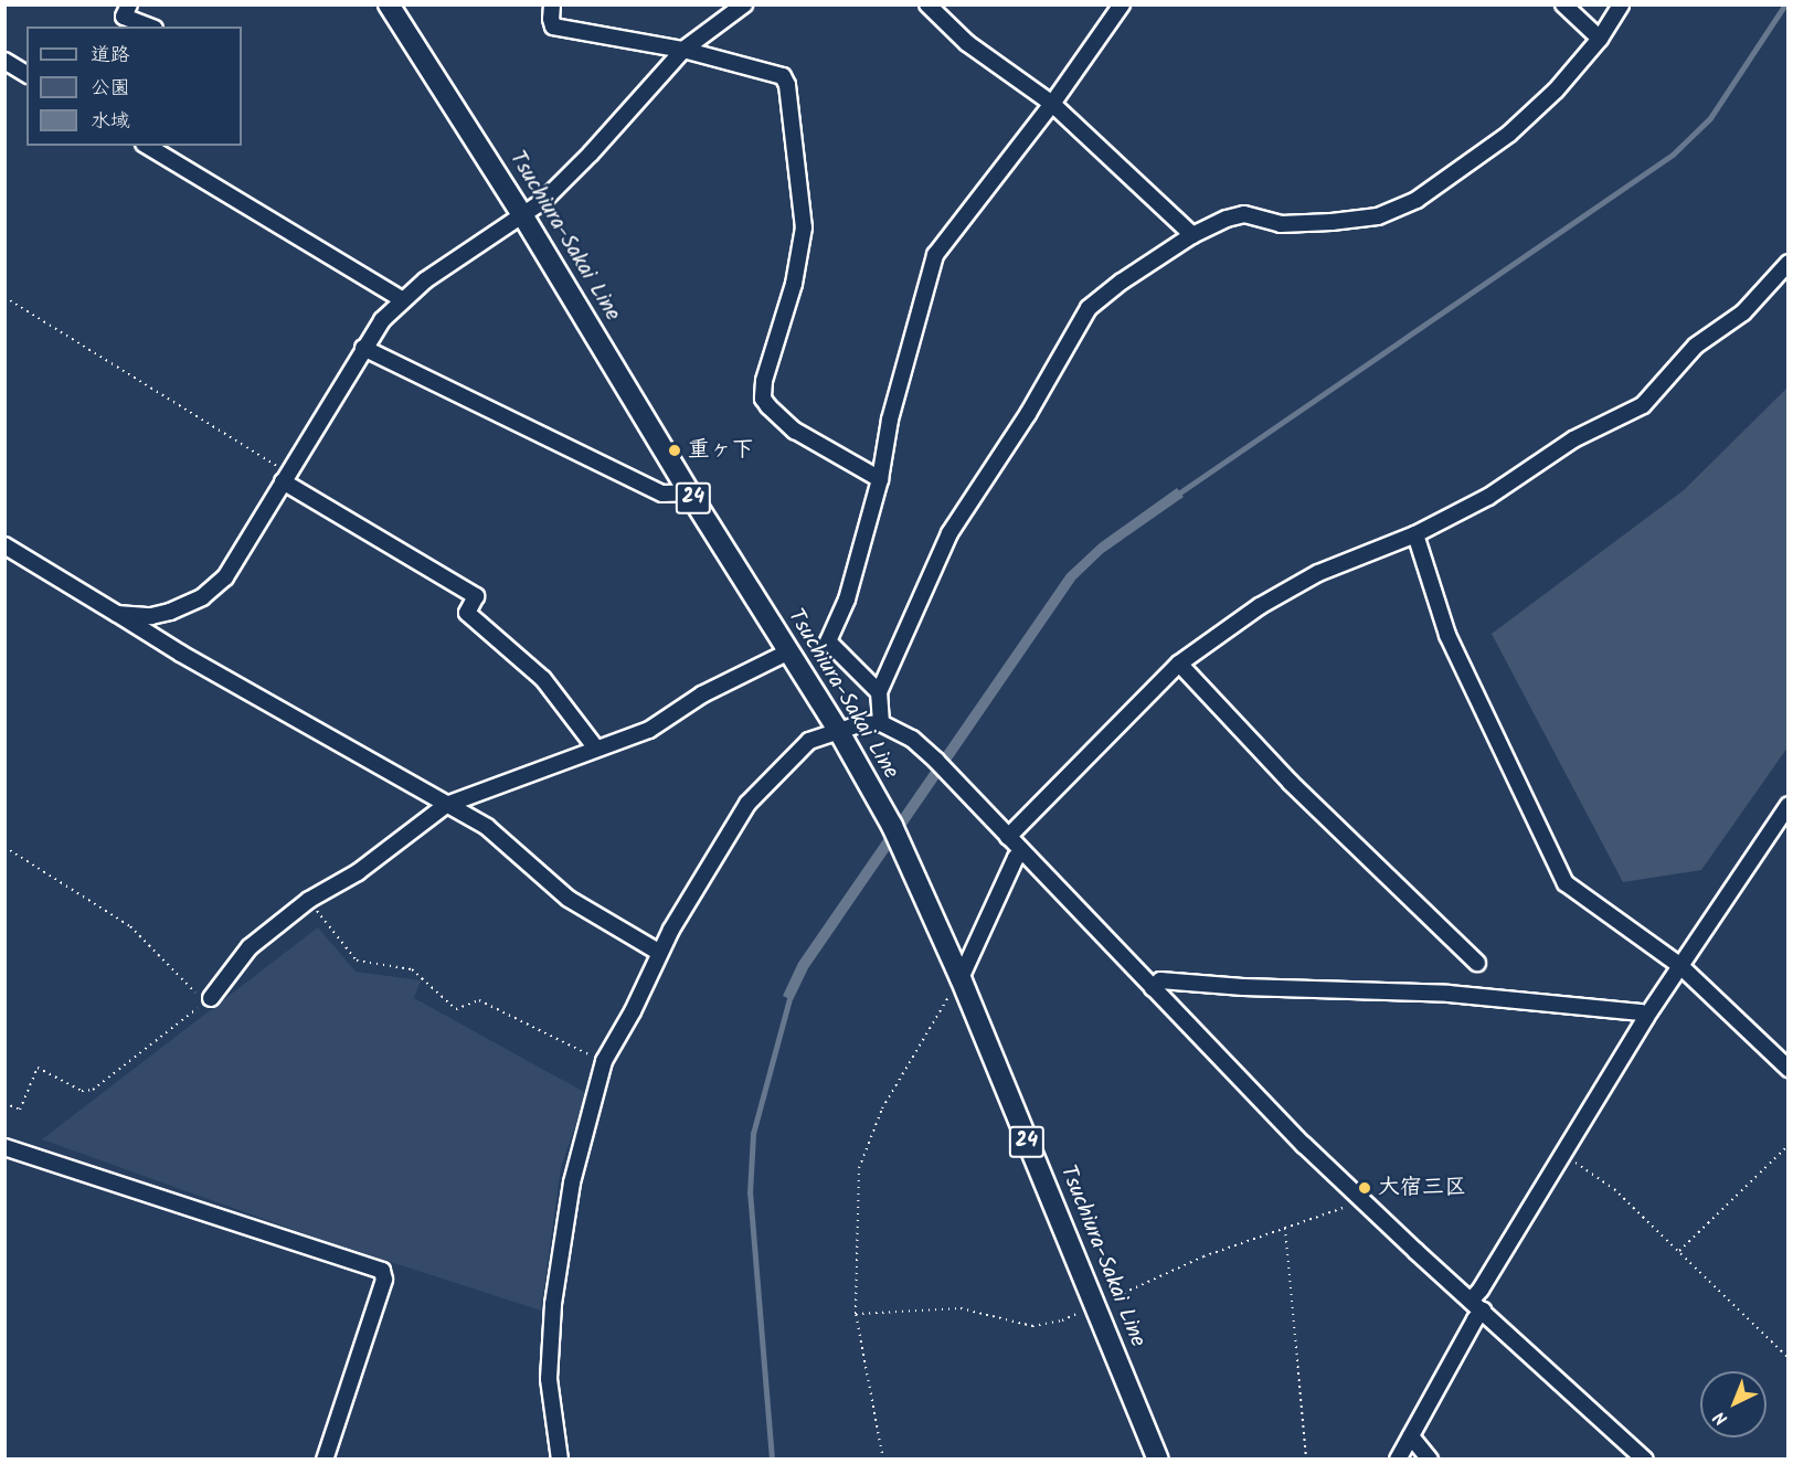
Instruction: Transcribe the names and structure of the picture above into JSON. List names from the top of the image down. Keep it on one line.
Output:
{"streets":{"main road":["Tsuchiura-Sakai Line","24"]},"places":["重ヶ下","大宿三区"],"legend":["道路","公園","水域"],"north":"bottom left"}
